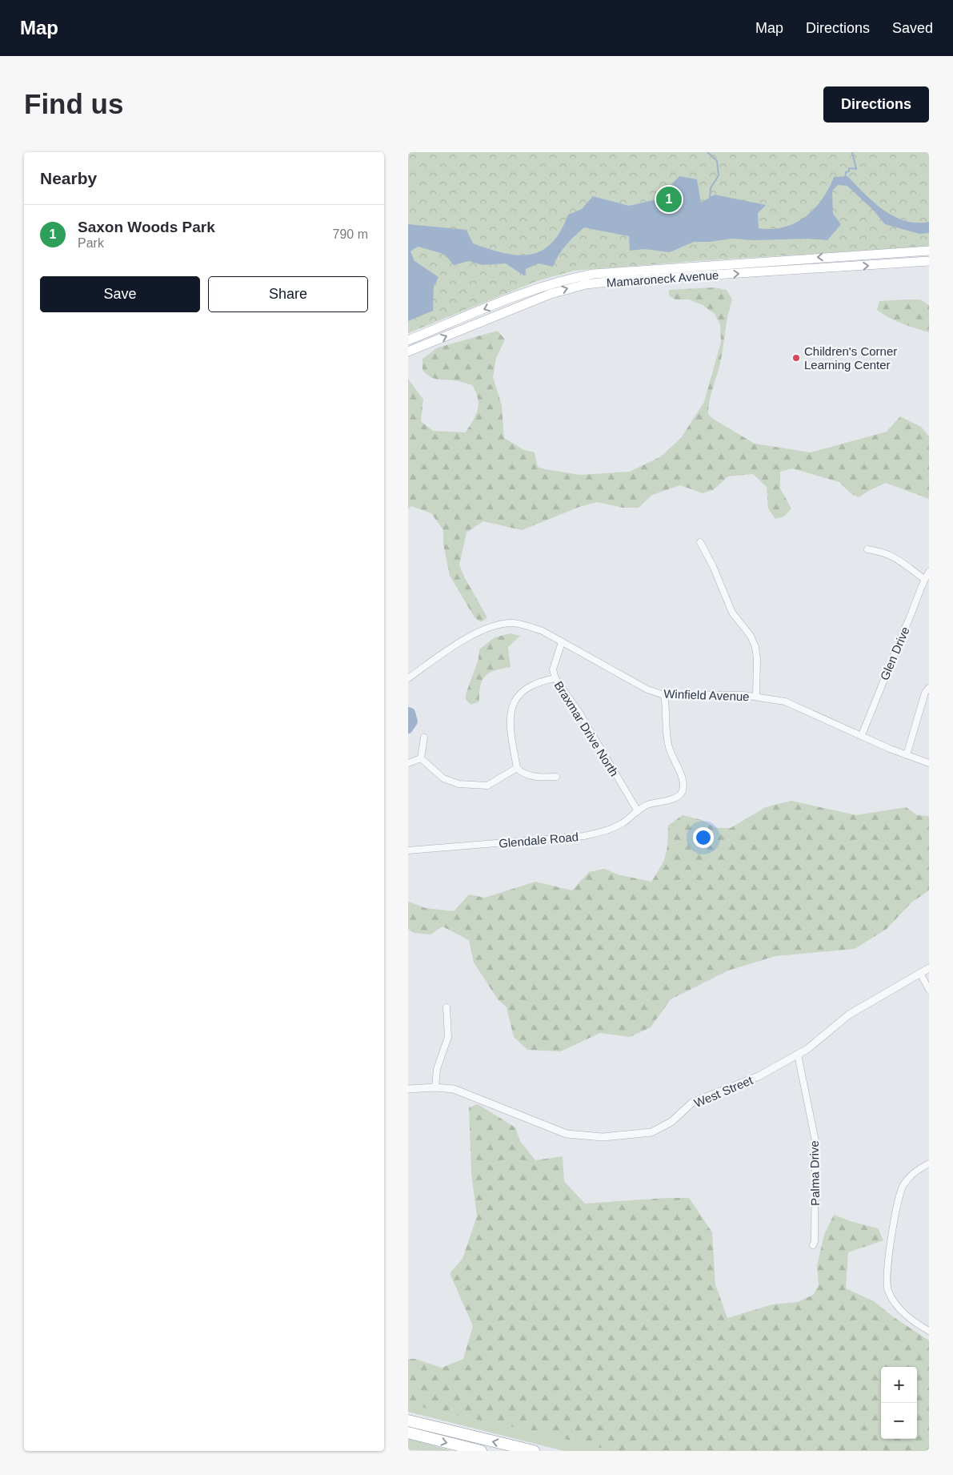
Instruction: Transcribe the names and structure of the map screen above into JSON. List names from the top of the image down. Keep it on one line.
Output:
{"streets":{"main road":["Mamaroneck Avenue"],"street":["Glen Drive","Winfield Avenue","Braxmar Drive North","Glendale Road","West Street","Palma Drive"]},"crossings":[["Glen Drive","Winfield Avenue"],["Winfield Avenue","Braxmar Drive North"],["Winfield Avenue","Glendale Road"],["Braxmar Drive North","Glendale Road"],["West Street","Palma Drive"]],"places":["Children's Corner Learning Center"],"page":{"header":"Map","nav":["Map","Directions","Saved"],"buttons":["Directions",["Save","Share"]],"title":"Find us","heading":"Nearby","pins":"1","list":[{"mark":"1","name":"Saxon Woods Park","note":"Park","value":"790 m"}],"map_buttons":["+","−"]}}
